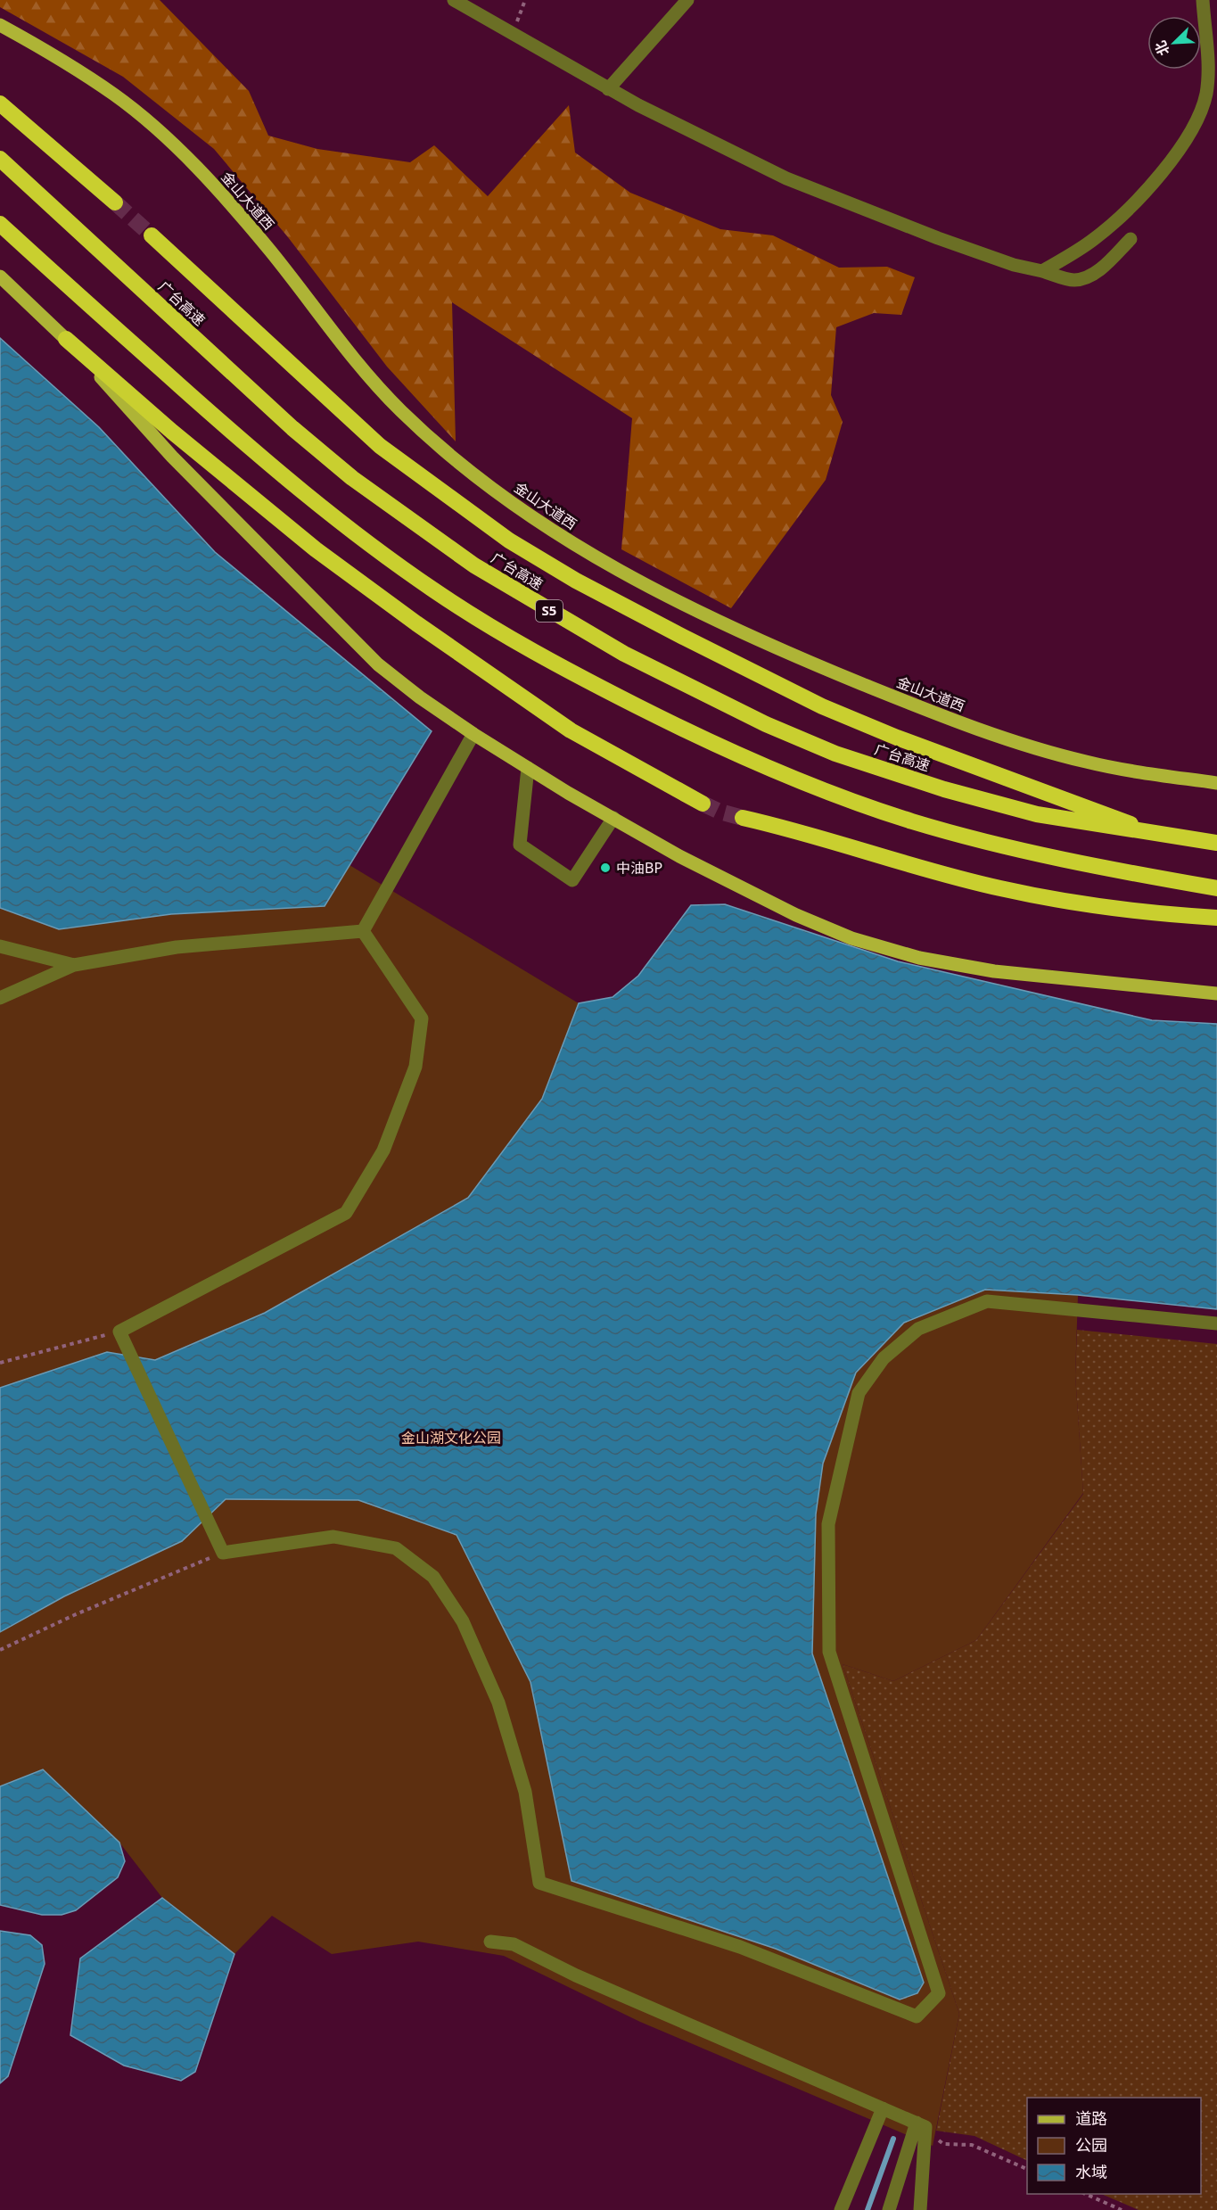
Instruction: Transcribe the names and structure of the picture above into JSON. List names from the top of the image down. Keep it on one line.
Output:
{"streets":{"highway":["广台高速","S5"],"main road":["金山大道西"]},"parks":["金山湖文化公园"],"places":["中油BP"],"legend":["道路","公园","水域"],"north":"bottom left"}
